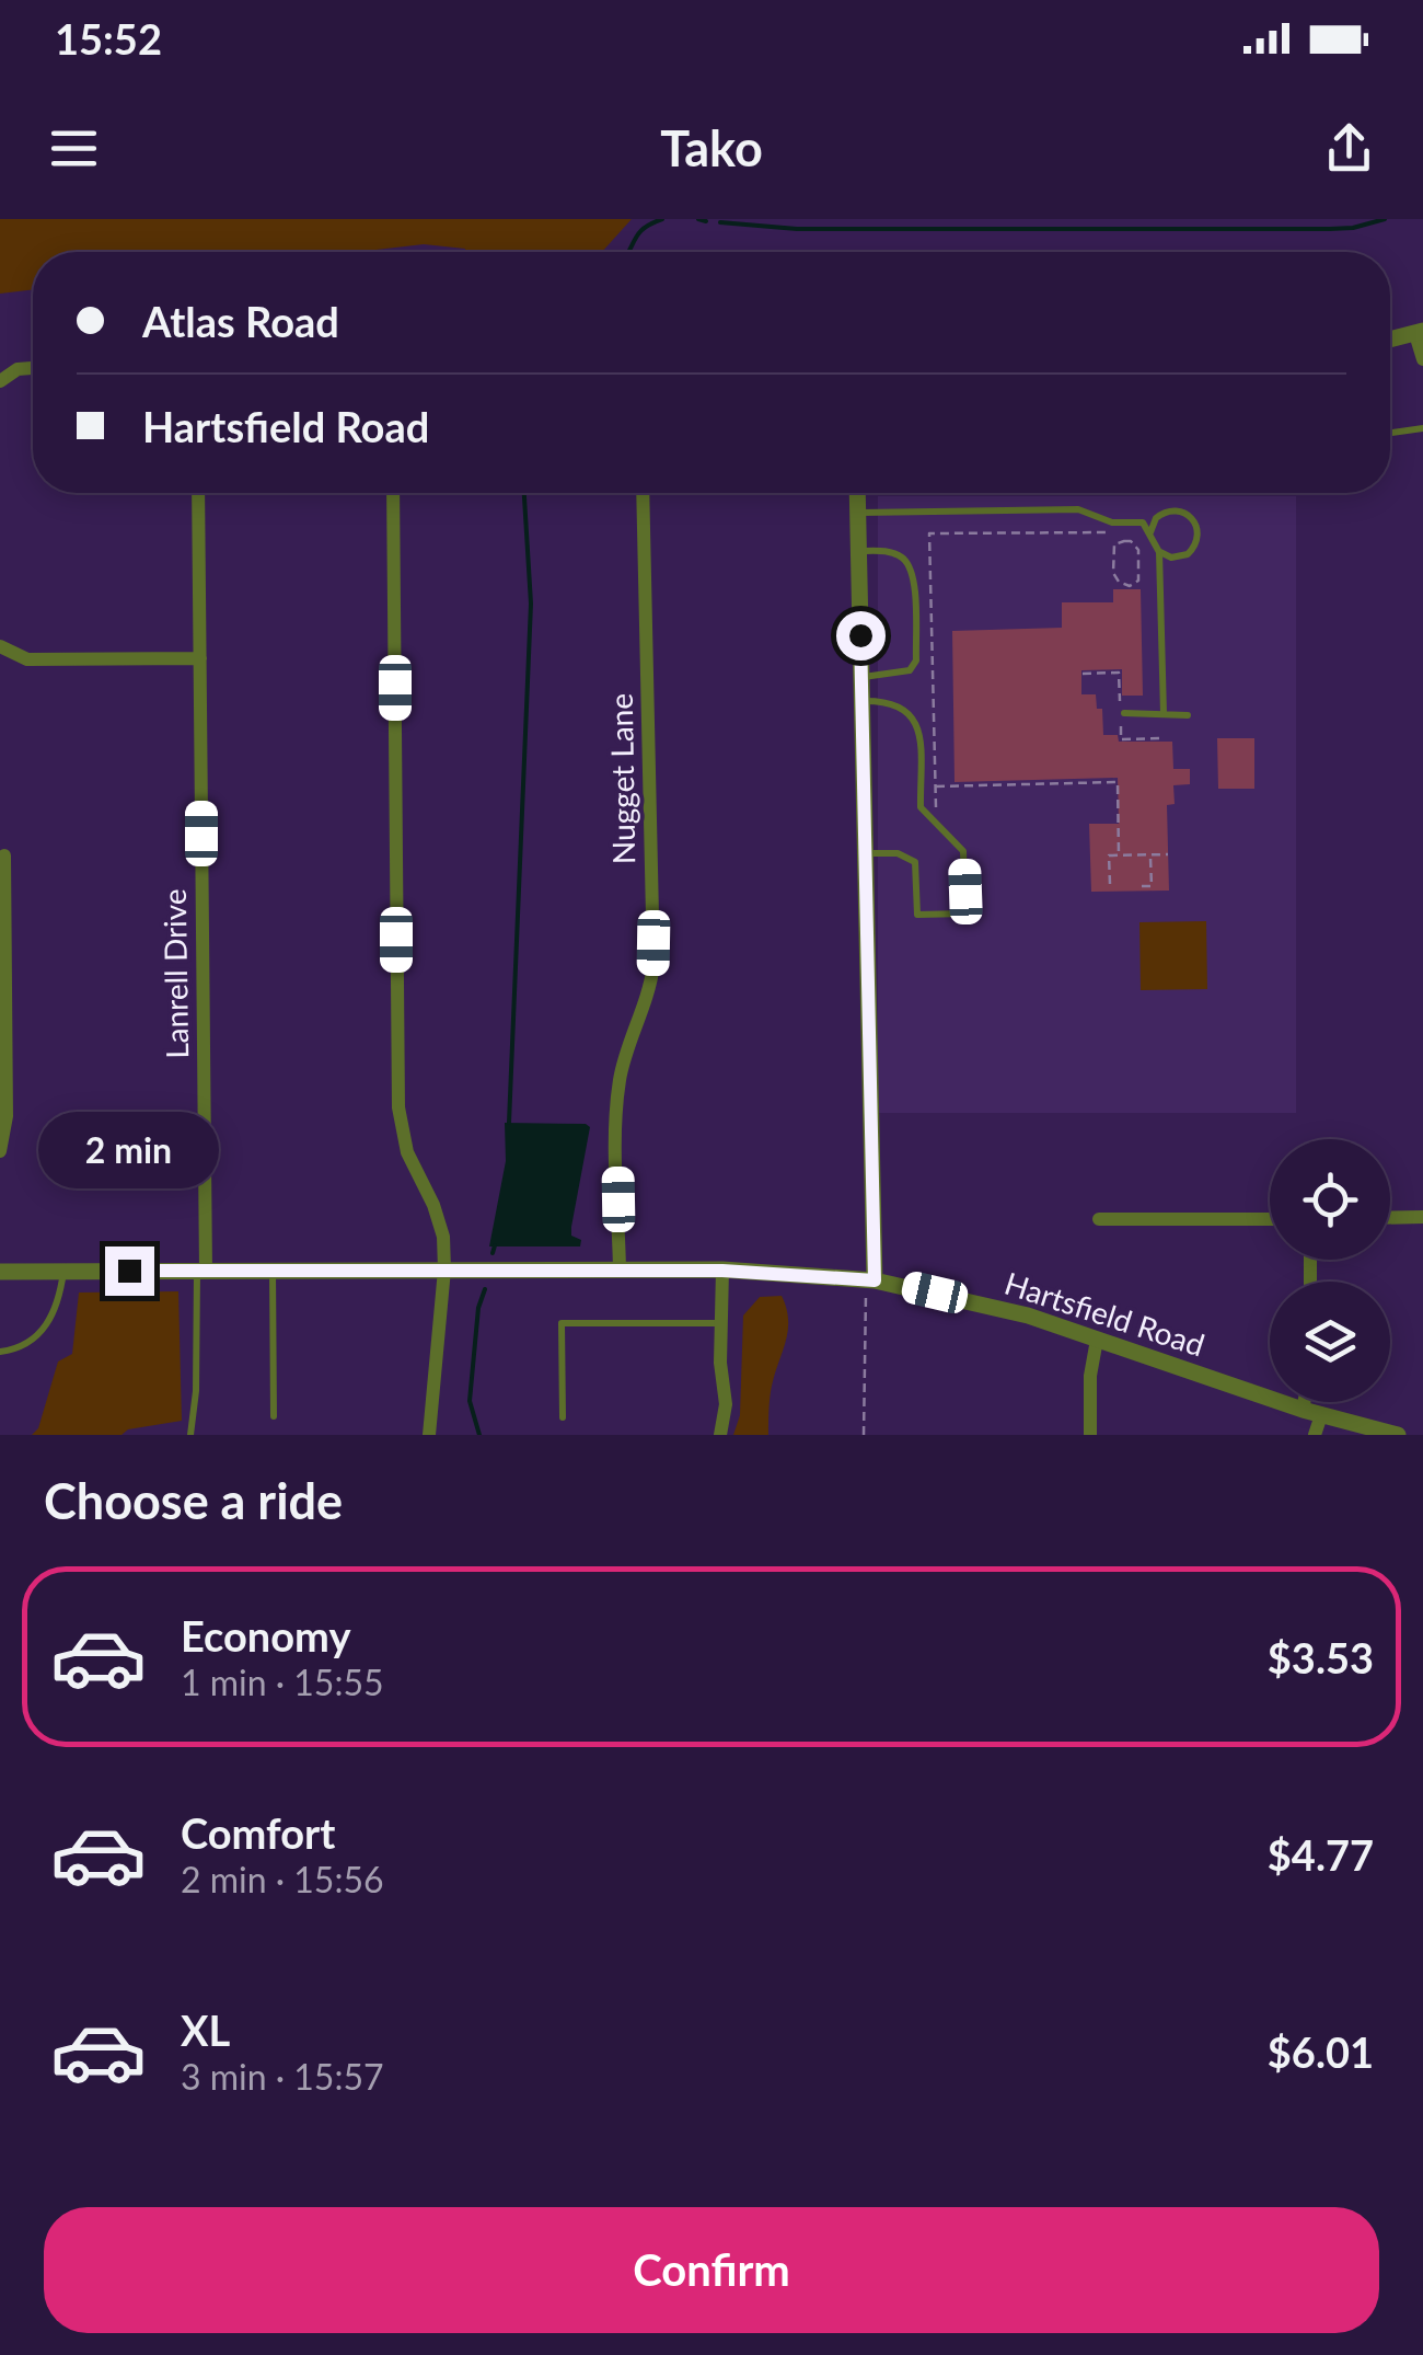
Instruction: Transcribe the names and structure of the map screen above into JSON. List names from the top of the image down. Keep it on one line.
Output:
{"streets":{"street":["Nugget Lane","Lanrell Drive","Hartsfield Road"]},"crossings":[["Nugget Lane","Hartsfield Road"],["Lanrell Drive","Hartsfield Road"]],"page":{"status":"15:52","header":"Tako","banner":["Atlas Road","Hartsfield Road"],"bubble":"2 min","heading":"Choose a ride","list":[{"name":"Economy","note":"1 min · 15:55","value":"$3.53"},{"name":"Comfort","note":"2 min · 15:56","value":"$4.77"},{"name":"XL","note":"3 min · 15:57","value":"$6.01"}],"buttons":"Confirm"}}
